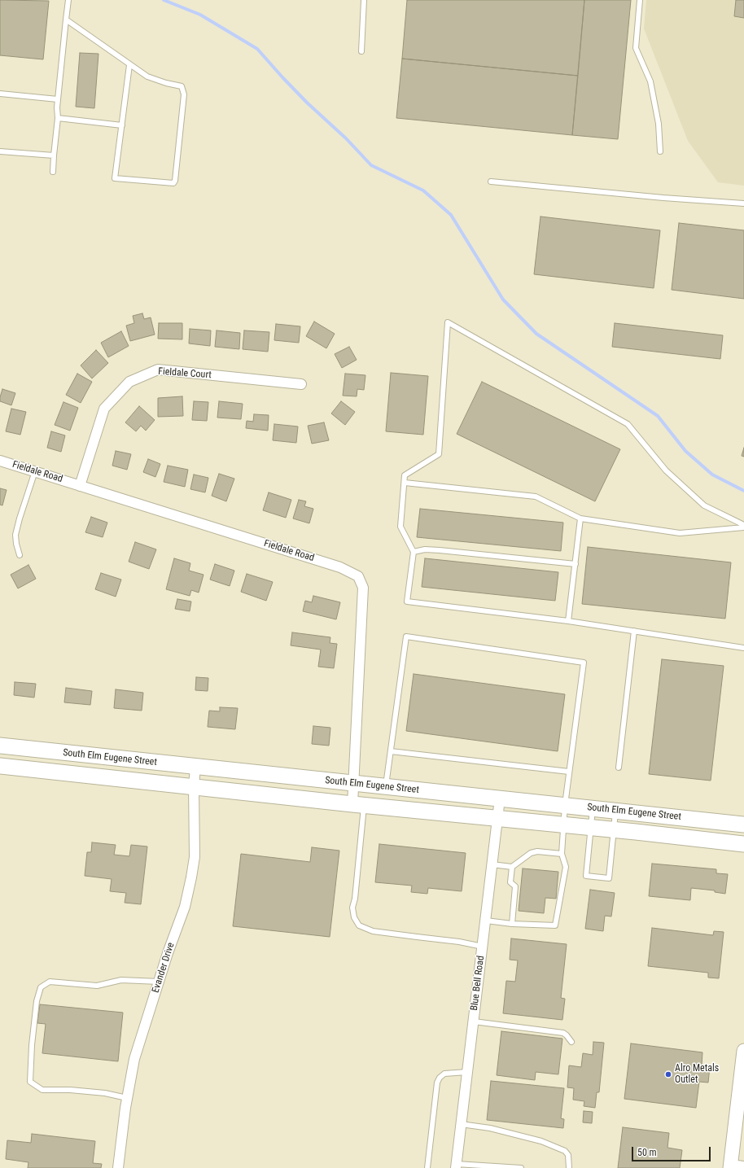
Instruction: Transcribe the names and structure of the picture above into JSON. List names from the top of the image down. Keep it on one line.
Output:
{"streets":{"main road":["South Elm Eugene Street"],"street":["Fieldale Court","Fieldale Road","Evander Drive","Blue Bell Road"]},"crossings":[["Fieldale Court","Fieldale Road"],["Fieldale Road","South Elm Eugene Street"],["South Elm Eugene Street","Evander Drive"],["South Elm Eugene Street","Blue Bell Road"]],"places":["Alro Metals Outlet"],"scale_bar":"50 m"}
